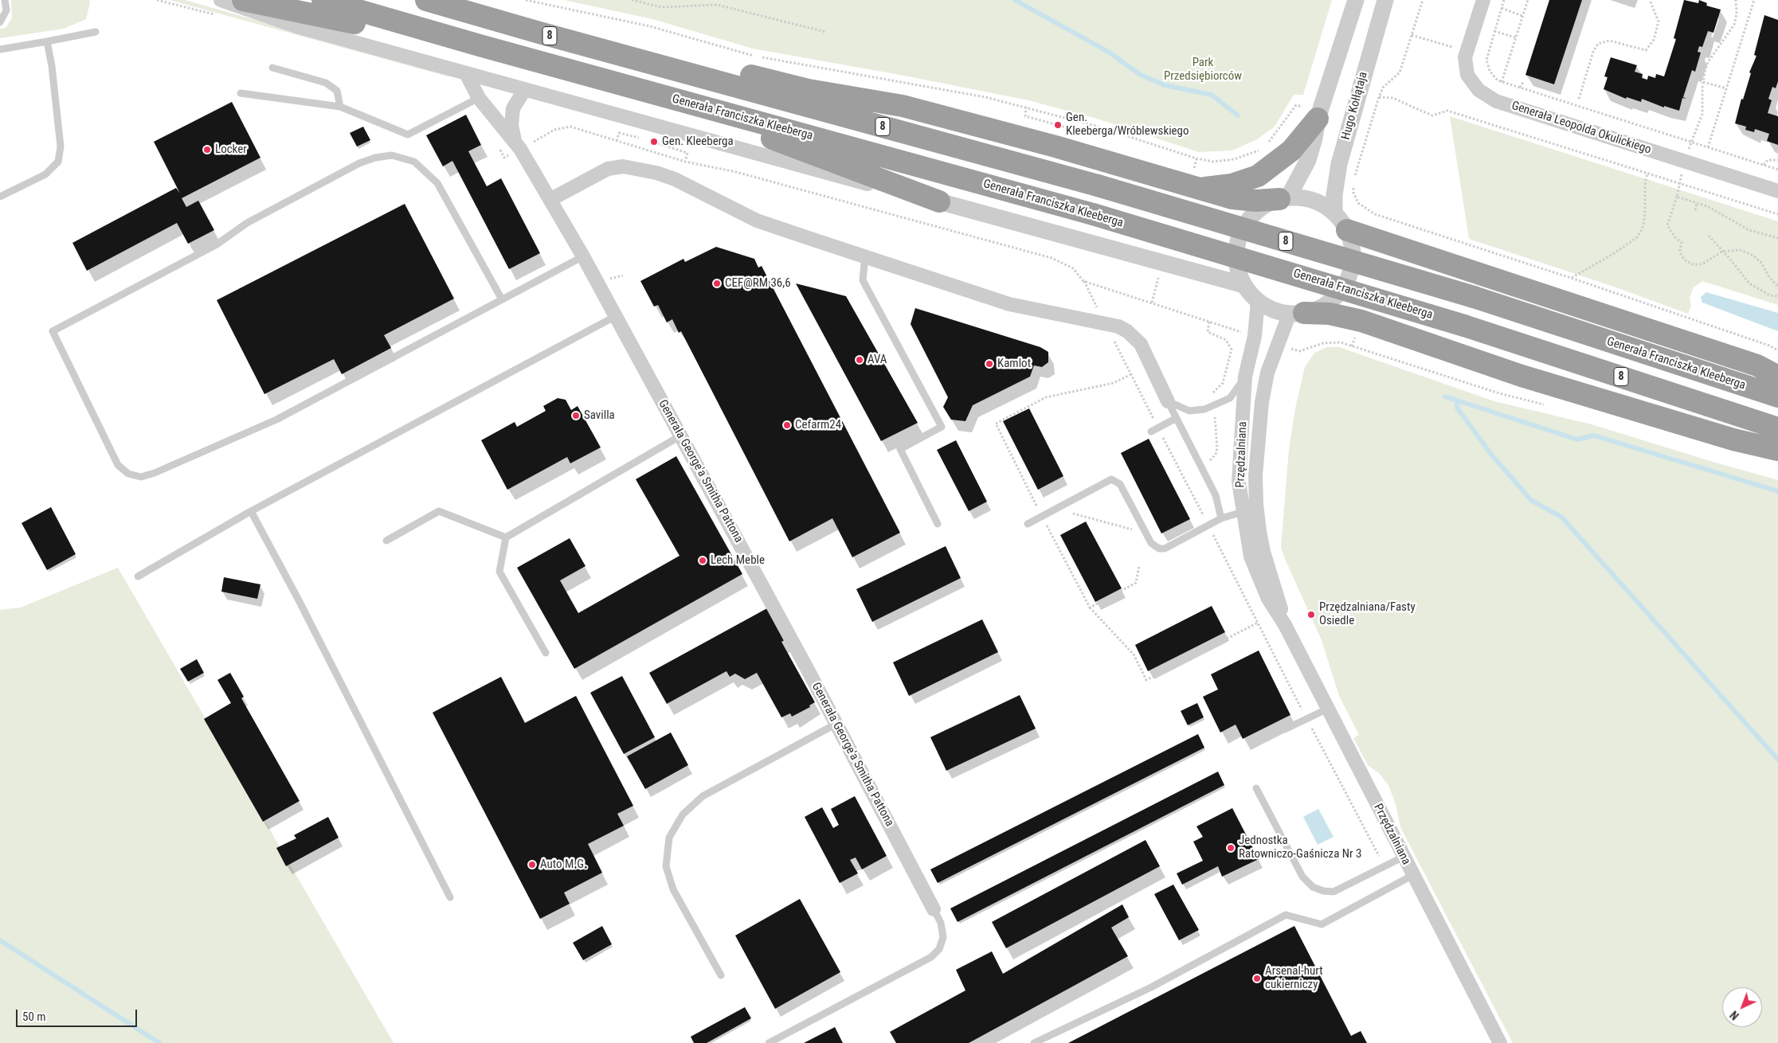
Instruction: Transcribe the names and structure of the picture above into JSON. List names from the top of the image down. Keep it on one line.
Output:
{"streets":{"highway":["8","Generała Franciszka Kleeberga"],"street":["Hugo Kołłątaja","Generała Leopolda Okulickiego","Przędzalniana","Generała George'a Smitha Pattona"]},"crossings":[["Hugo Kołłątaja","Przędzalniana"]],"parks":["Park Przedsiębiorców"],"places":["Gen. Kleeberga/Wróblewskiego","Gen. Kleeberga","Locker","CEF@RM 36,6","AVA","Kamlot","Savilla","Cefarm24","Lech Meble","Przędzalniana/Fasty Osiedle","Jednostka Ratowniczo-Gaśnicza Nr 3","Auto M.G.","Arsenal-hurt cukierniczy"],"scale_bar":"50 m","north":"bottom left"}
